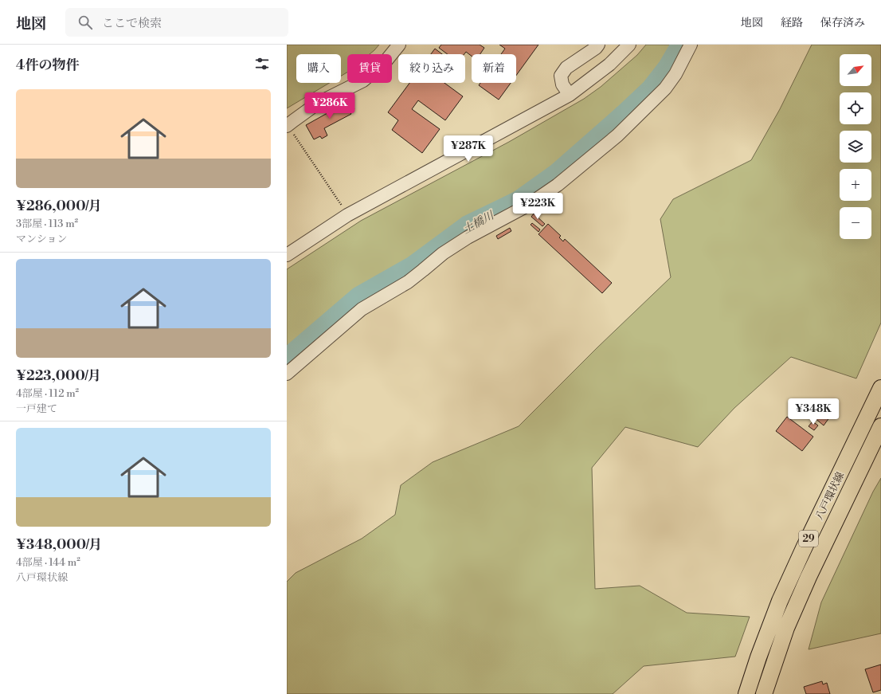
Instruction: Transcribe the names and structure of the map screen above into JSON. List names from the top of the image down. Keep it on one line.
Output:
{"streets":{"main road":["八戸環状線","29"]},"water":["土橋川"],"north":"top right","page":{"header":"地図","search":"ここで検索","nav":["地図","経路","保存済み"],"heading":"4件の物件","map_buttons":["+","−"],"chip":["購入","賃貸","絞り込み","新着"],"list":[{"name":"¥286,000/月","note":"3部屋 · 113 m² · マンション"},{"name":"¥223,000/月","note":"4部屋 · 112 m² · 一戸建て"},{"name":"¥348,000/月","note":"4部屋 · 144 m² · 八戸環状線"}],"price":["¥286K","¥287K","¥223K","¥348K"]}}
